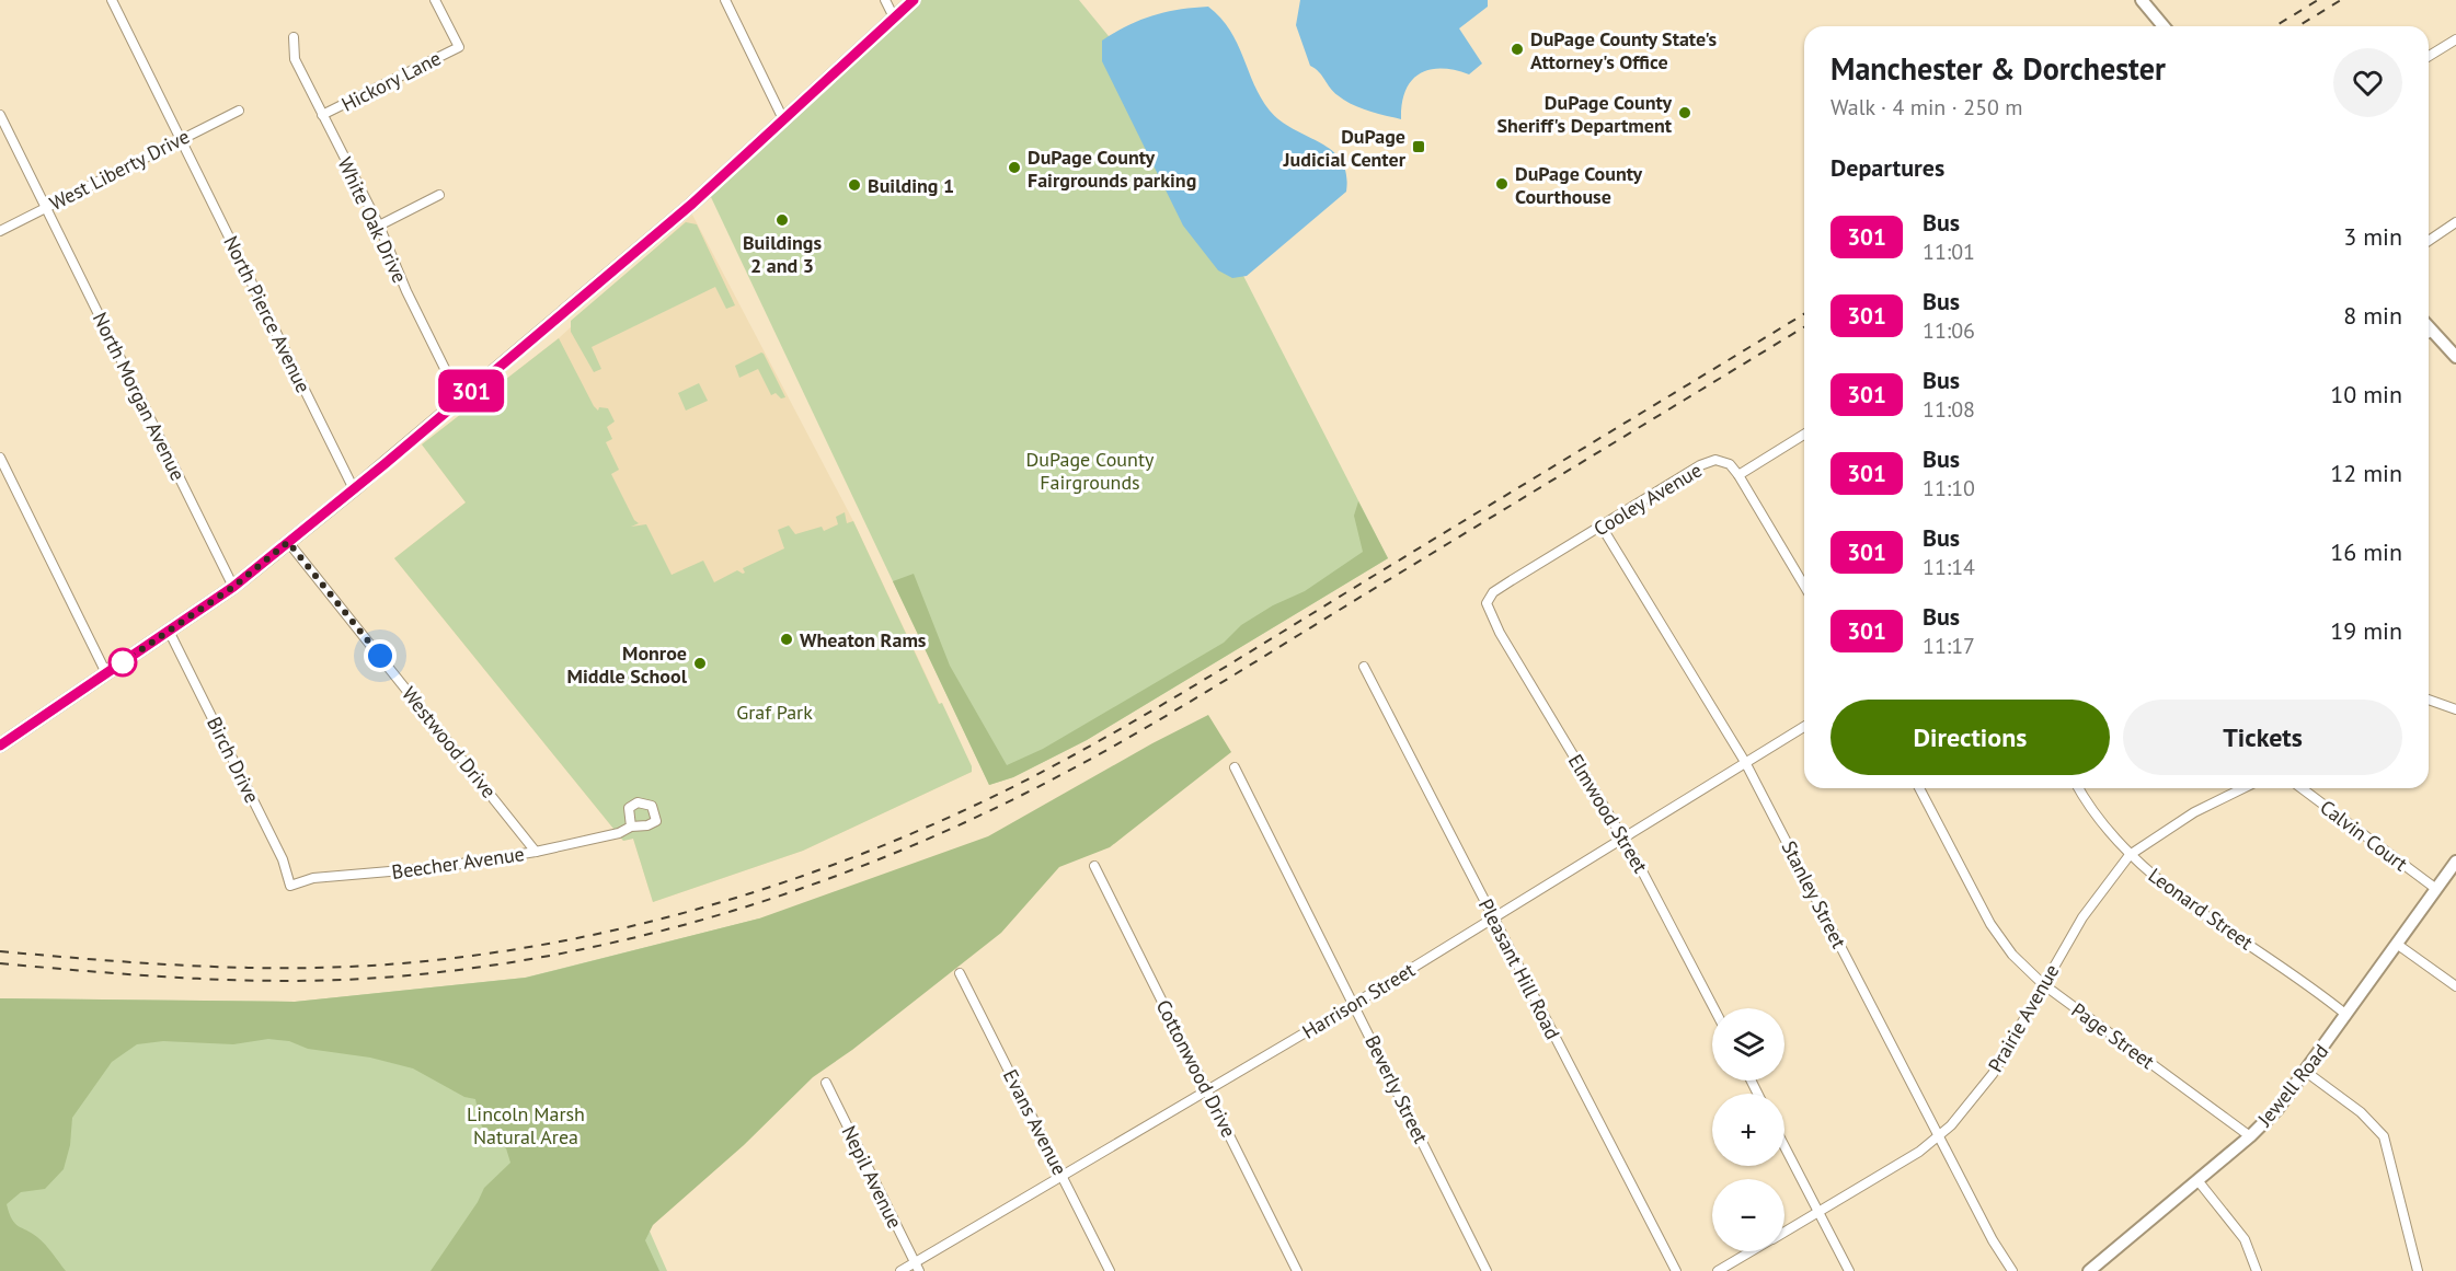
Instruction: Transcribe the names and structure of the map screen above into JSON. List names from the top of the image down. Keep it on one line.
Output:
{"streets":{"street":["Hickory Lane","West Liberty Drive","White Oak Drive","North Pierce Avenue","North Morgan Avenue","Cooley Avenue","Westwood Drive","Birch Drive","Elmwood Street","Calvin Court","Beecher Avenue","Stanley Street","Leonard Street","Pleasant Hill Road","Harrison Street","Prairie Avenue","Page Street","Cottonwood Drive","Jewell Road","Beverly Street","Evans Avenue","Nepil Avenue"]},"crossings":[["Hickory Lane","White Oak Drive"],["West Liberty Drive","North Pierce Avenue"],["West Liberty Drive","North Morgan Avenue"],["Cooley Avenue","Elmwood Street"],["Cooley Avenue","Stanley Street"],["Westwood Drive","Beecher Avenue"],["Birch Drive","Beecher Avenue"],["Elmwood Street","Harrison Street"],["Calvin Court","Jewell Road"],["Stanley Street","Harrison Street"],["Stanley Street","Prairie Avenue"],["Leonard Street","Prairie Avenue"],["Leonard Street","Jewell Road"],["Pleasant Hill Road","Harrison Street"],["Harrison Street","Cottonwood Drive"],["Harrison Street","Beverly Street"],["Harrison Street","Evans Avenue"],["Harrison Street","Nepil Avenue"],["Prairie Avenue","Page Street"],["Page Street","Jewell Road"]],"parks":["DuPage County Fairgrounds","Graf Park","Lincoln Marsh Natural Area"],"places":{"other":["DuPage County State's Attorney's Office","DuPage County Sheriff's Department","DuPage County Fairgrounds parking","DuPage County Courthouse","Building 1","Buildings 2 and 3","Wheaton Rams","Monroe Middle School"],"transit":["DuPage Judicial Center"]},"lines":["bus line 301"],"page":{"on_map":"301","heading":[["Manchester & Dorchester","Walk · 4 min · 250 m"],"Departures"],"list":[{"mark":"301","name":"Bus","note":"11:01","value":"3 min"},{"mark":"301","name":"Bus","note":"11:06","value":"8 min"},{"mark":"301","name":"Bus","note":"11:08","value":"10 min"},{"mark":"301","name":"Bus","note":"11:10","value":"12 min"},{"mark":"301","name":"Bus","note":"11:14","value":"16 min"},{"mark":"301","name":"Bus","note":"11:17","value":"19 min"}],"buttons":["Directions","Tickets"],"map_buttons":["+","−"]}}
